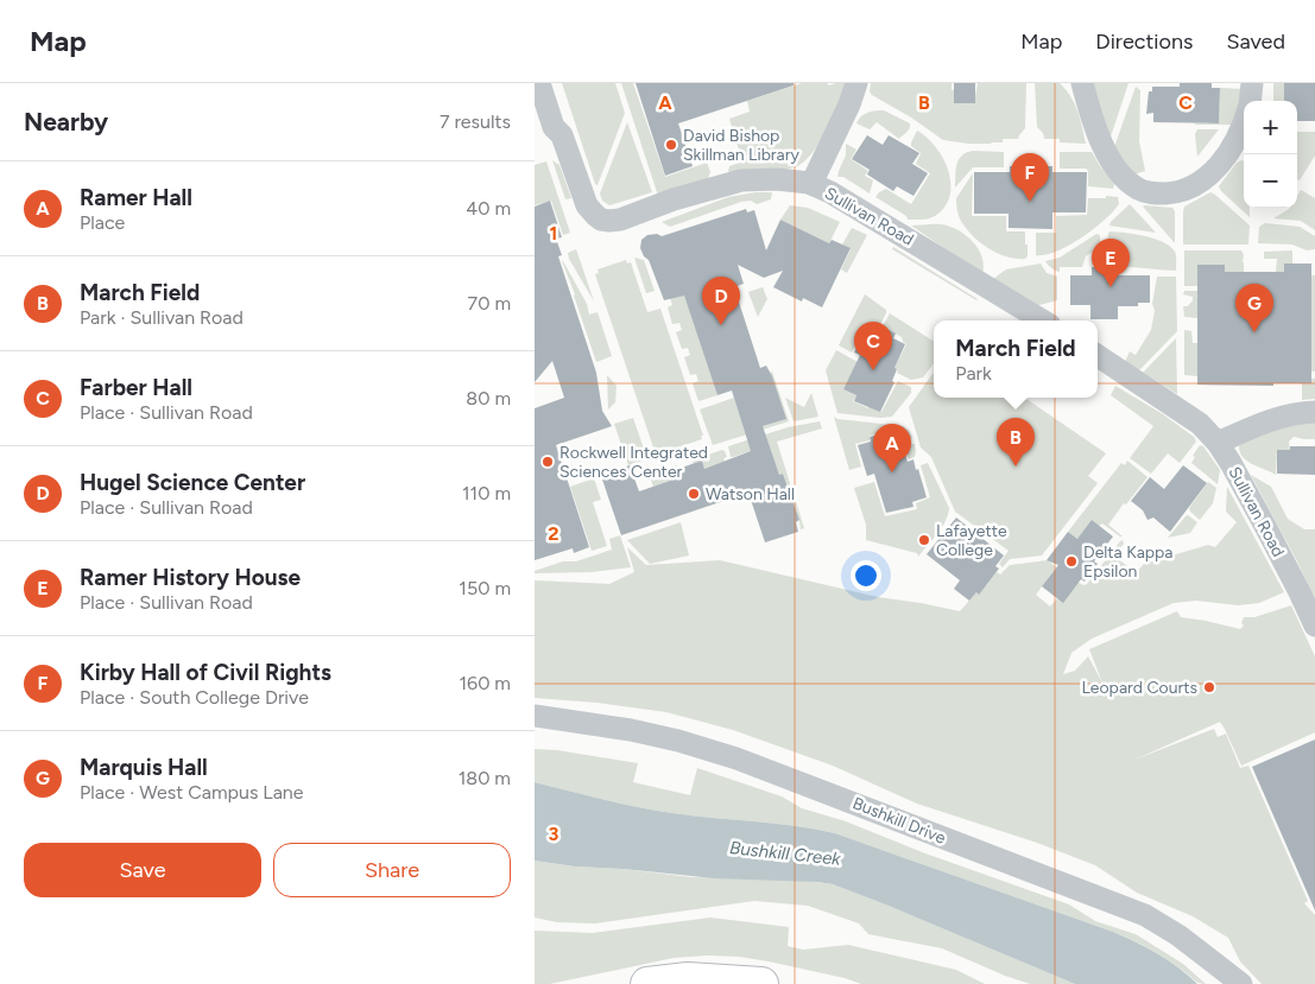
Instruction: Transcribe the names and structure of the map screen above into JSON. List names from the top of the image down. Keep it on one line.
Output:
{"streets":{"street":["Sullivan Road","Bushkill Drive"]},"water":["Bushkill Creek"],"places":["David Bishop Skillman Library","Rockwell Integrated Sciences Center","Watson Hall","Lafayette College","Delta Kappa Epsilon","Leopard Courts"],"page":{"header":"Map","nav":["Map","Directions","Saved"],"heading":["Nearby","7 results"],"map_buttons":["+","−"],"pins":["F","E","D","G","C","B","A"],"list":[{"mark":"A","name":"Ramer Hall","note":"Place","value":"40 m"},{"mark":"B","name":"March Field","note":"Park · Sullivan Road","value":"70 m"},{"mark":"C","name":"Farber Hall","note":"Place · Sullivan Road","value":"80 m"},{"mark":"D","name":"Hugel Science Center","note":"Place · Sullivan Road","value":"110 m"},{"mark":"E","name":"Ramer History House","note":"Place · Sullivan Road","value":"150 m"},{"mark":"F","name":"Kirby Hall of Civil Rights","note":"Place · South College Drive","value":"160 m"},{"mark":"G","name":"Marquis Hall","note":"Place · West Campus Lane","value":"180 m"}],"popup":["March Field","Park"],"buttons":["Save","Share"]},"grid":{"columns":["A","B","C"],"rows":["1","2","3"]}}
